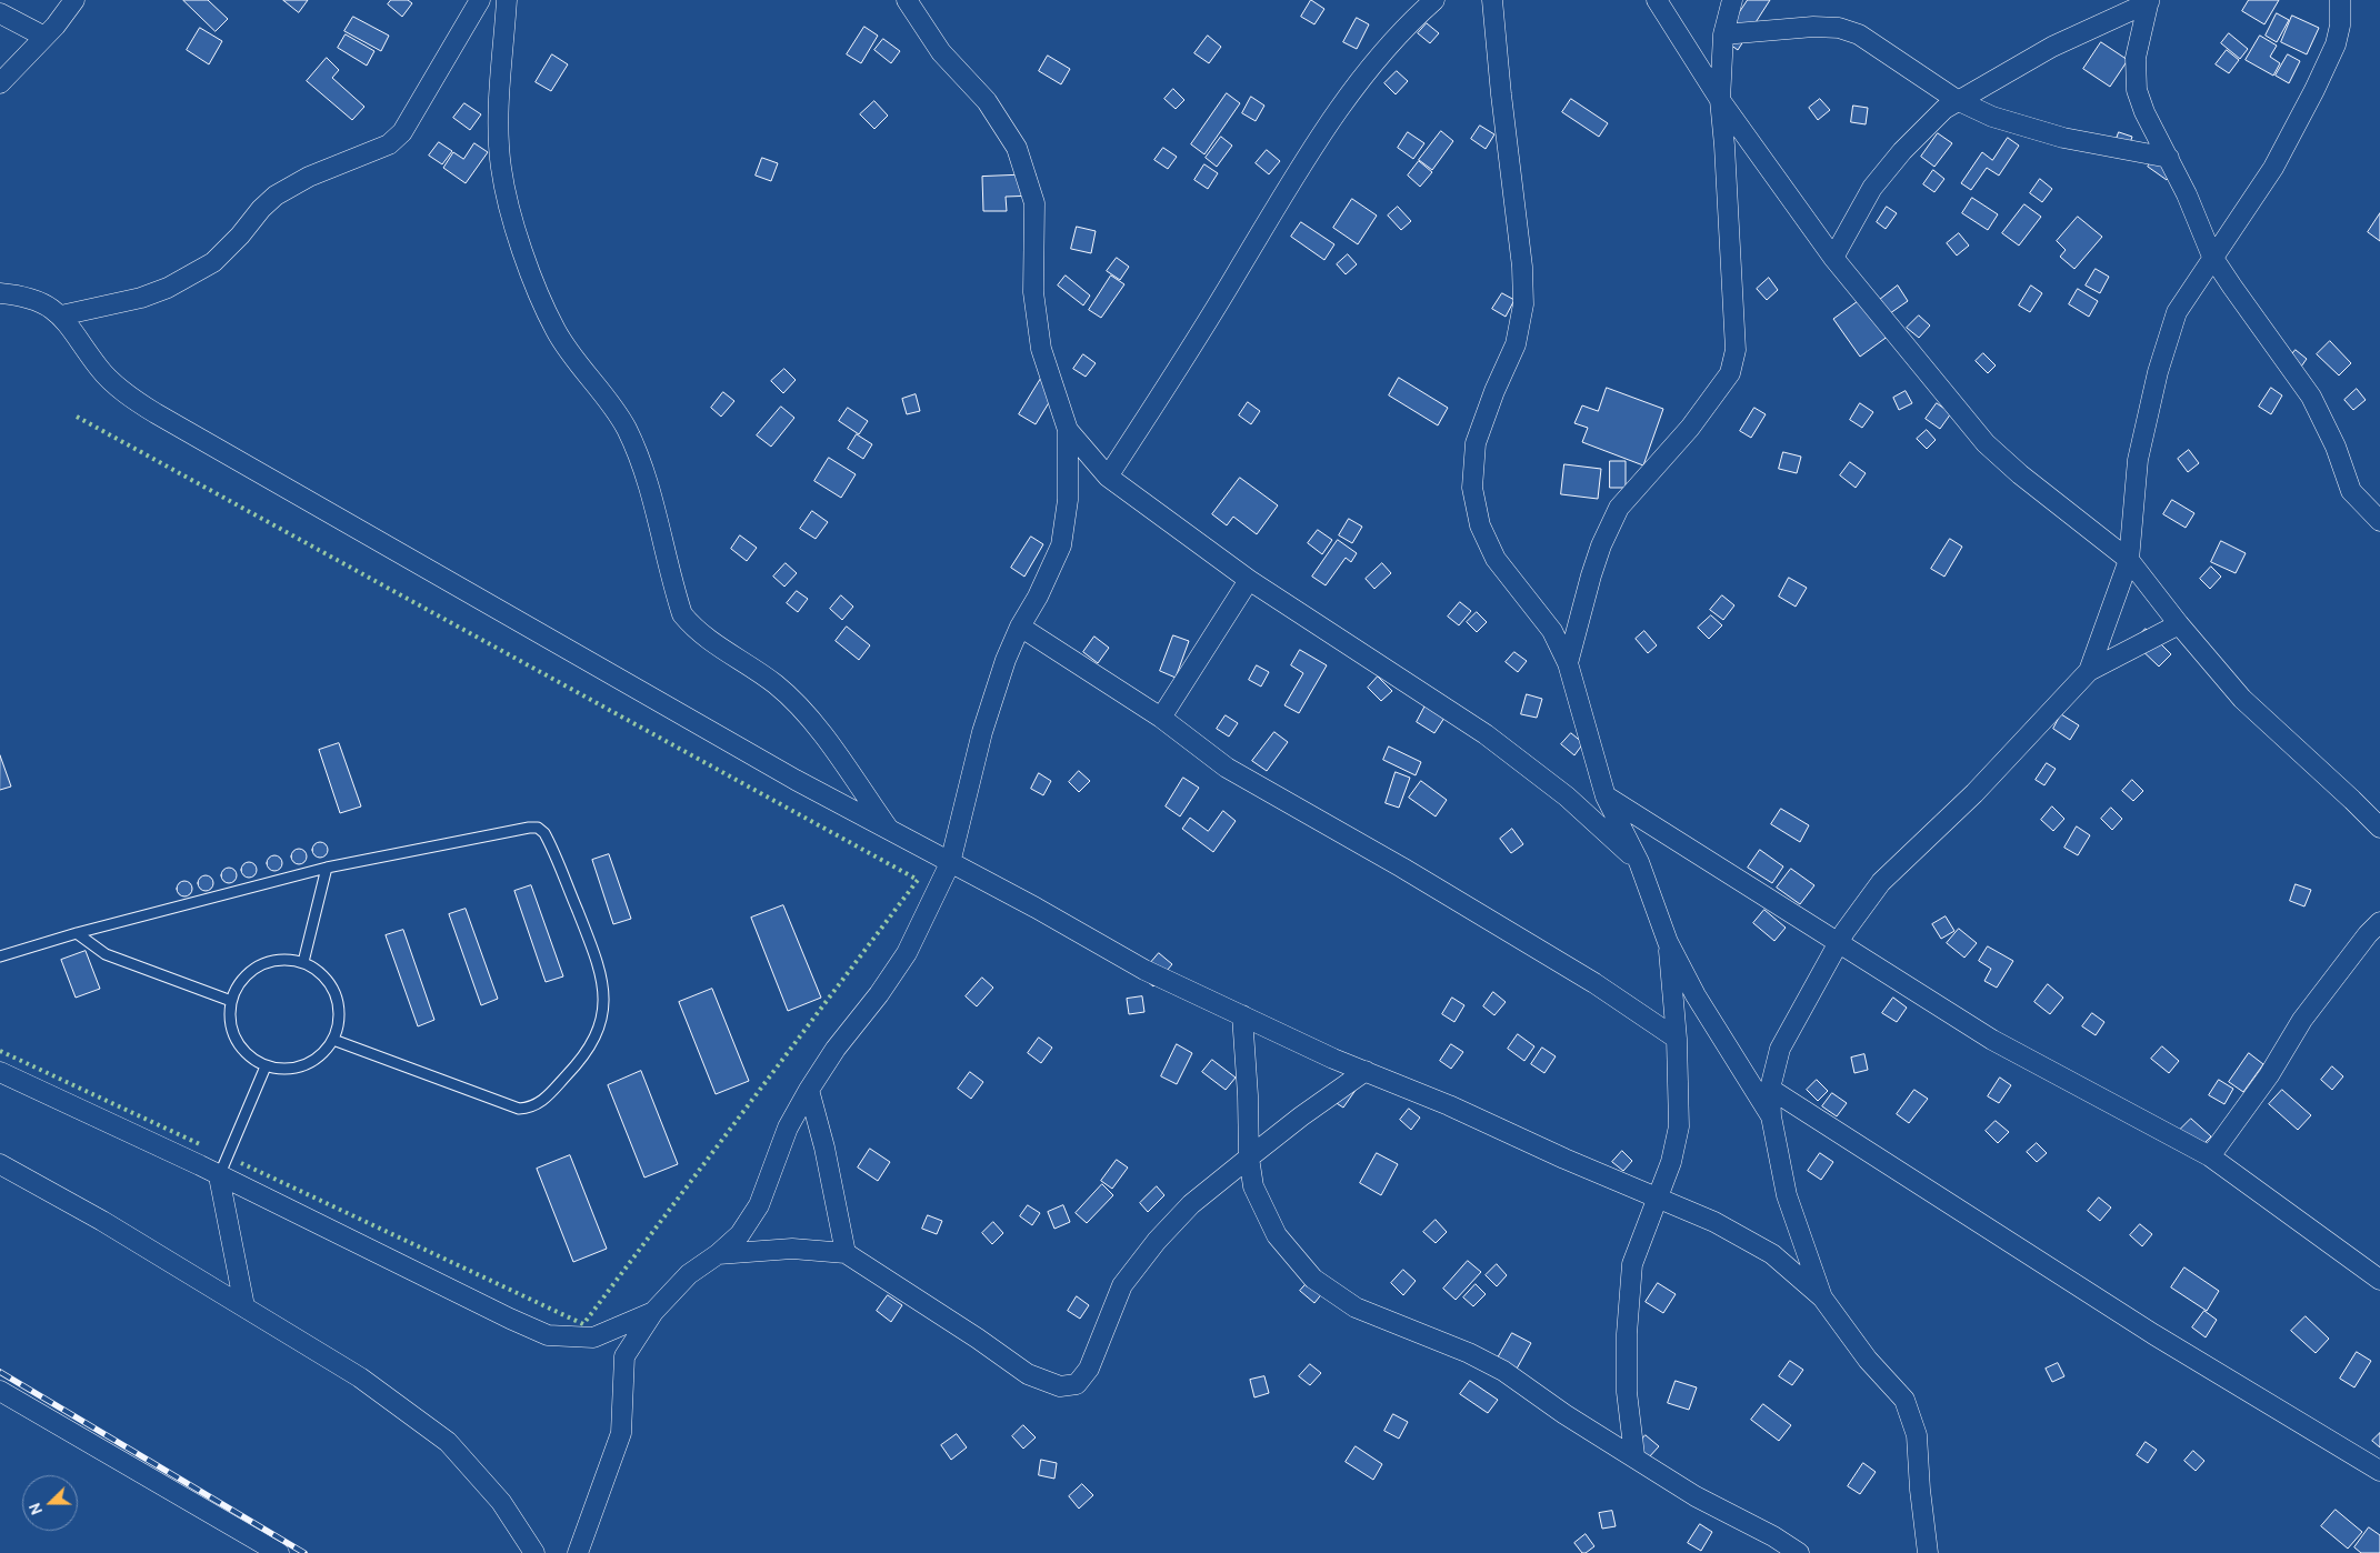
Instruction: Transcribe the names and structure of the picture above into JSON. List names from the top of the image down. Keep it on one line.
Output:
{"north":"left"}
